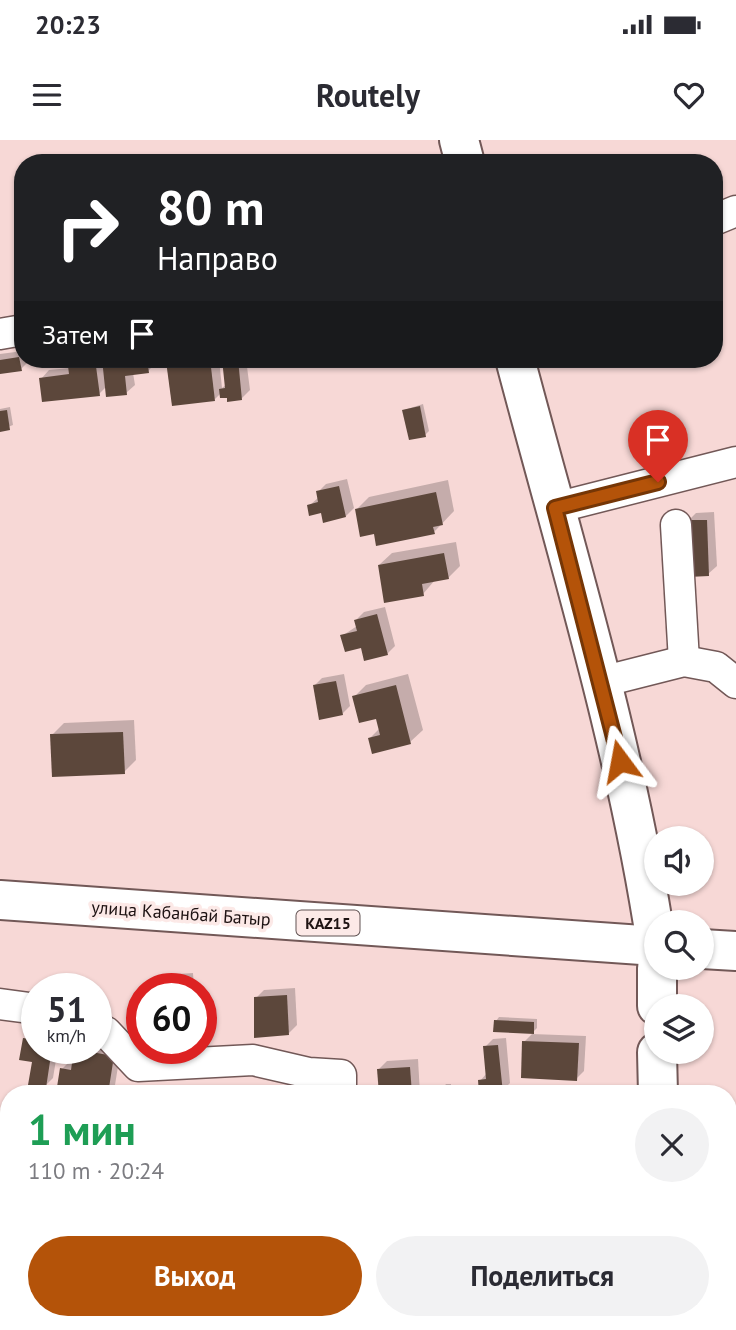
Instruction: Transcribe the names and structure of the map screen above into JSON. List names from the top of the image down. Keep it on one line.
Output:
{"streets":{"main road":["улица Кабанбай Батыр","KAZ15"]},"page":{"status":"20:23","header":"Routely","turn":["80 m","Направо"],"then":"Затем","speed":"51 km/h","limit":"60","heading":["1 мин","110 m · 20:24"],"buttons":["Выход","Поделиться"]}}
